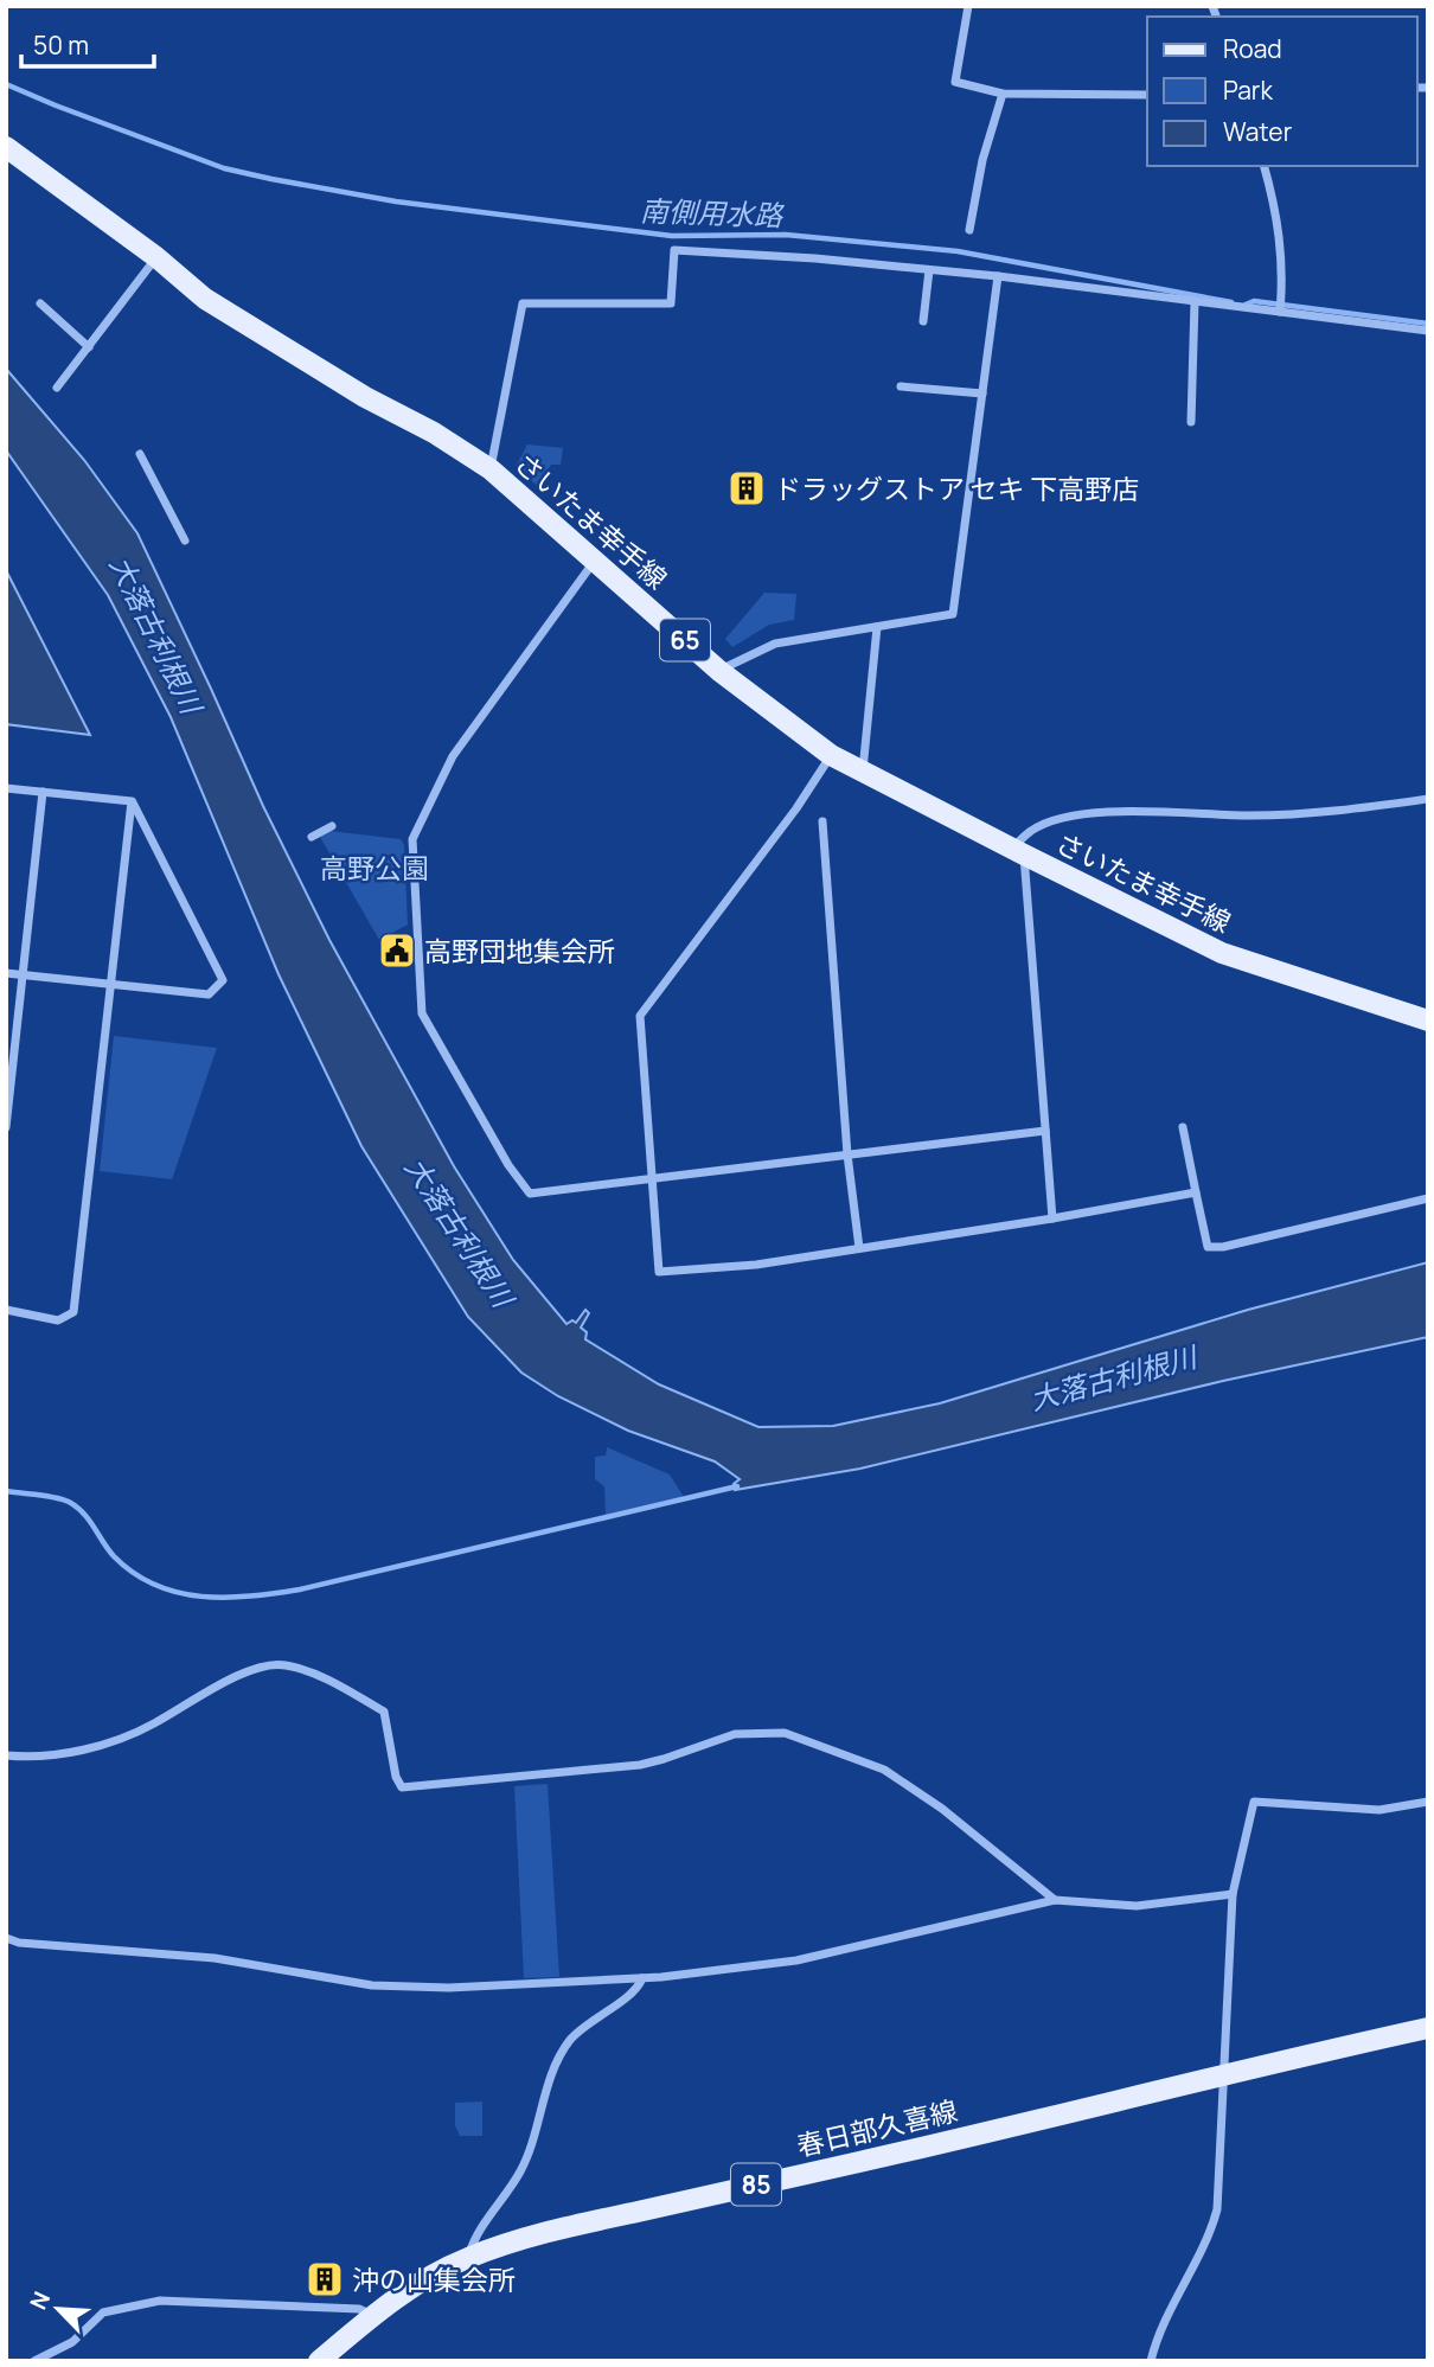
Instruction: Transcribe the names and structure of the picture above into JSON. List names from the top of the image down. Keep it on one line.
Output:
{"streets":{"main road":["さいたま幸手線","65","春日部久喜線","85"]},"water":["南側用水路","大落古利根川"],"parks":["高野公園"],"places":{"building":["ドラッグストア セキ 下高野店","沖の山集会所"],"public building":["高野団地集会所"]},"legend":["Road","Park","Water"],"scale_bar":"50 m","north":"top left"}
